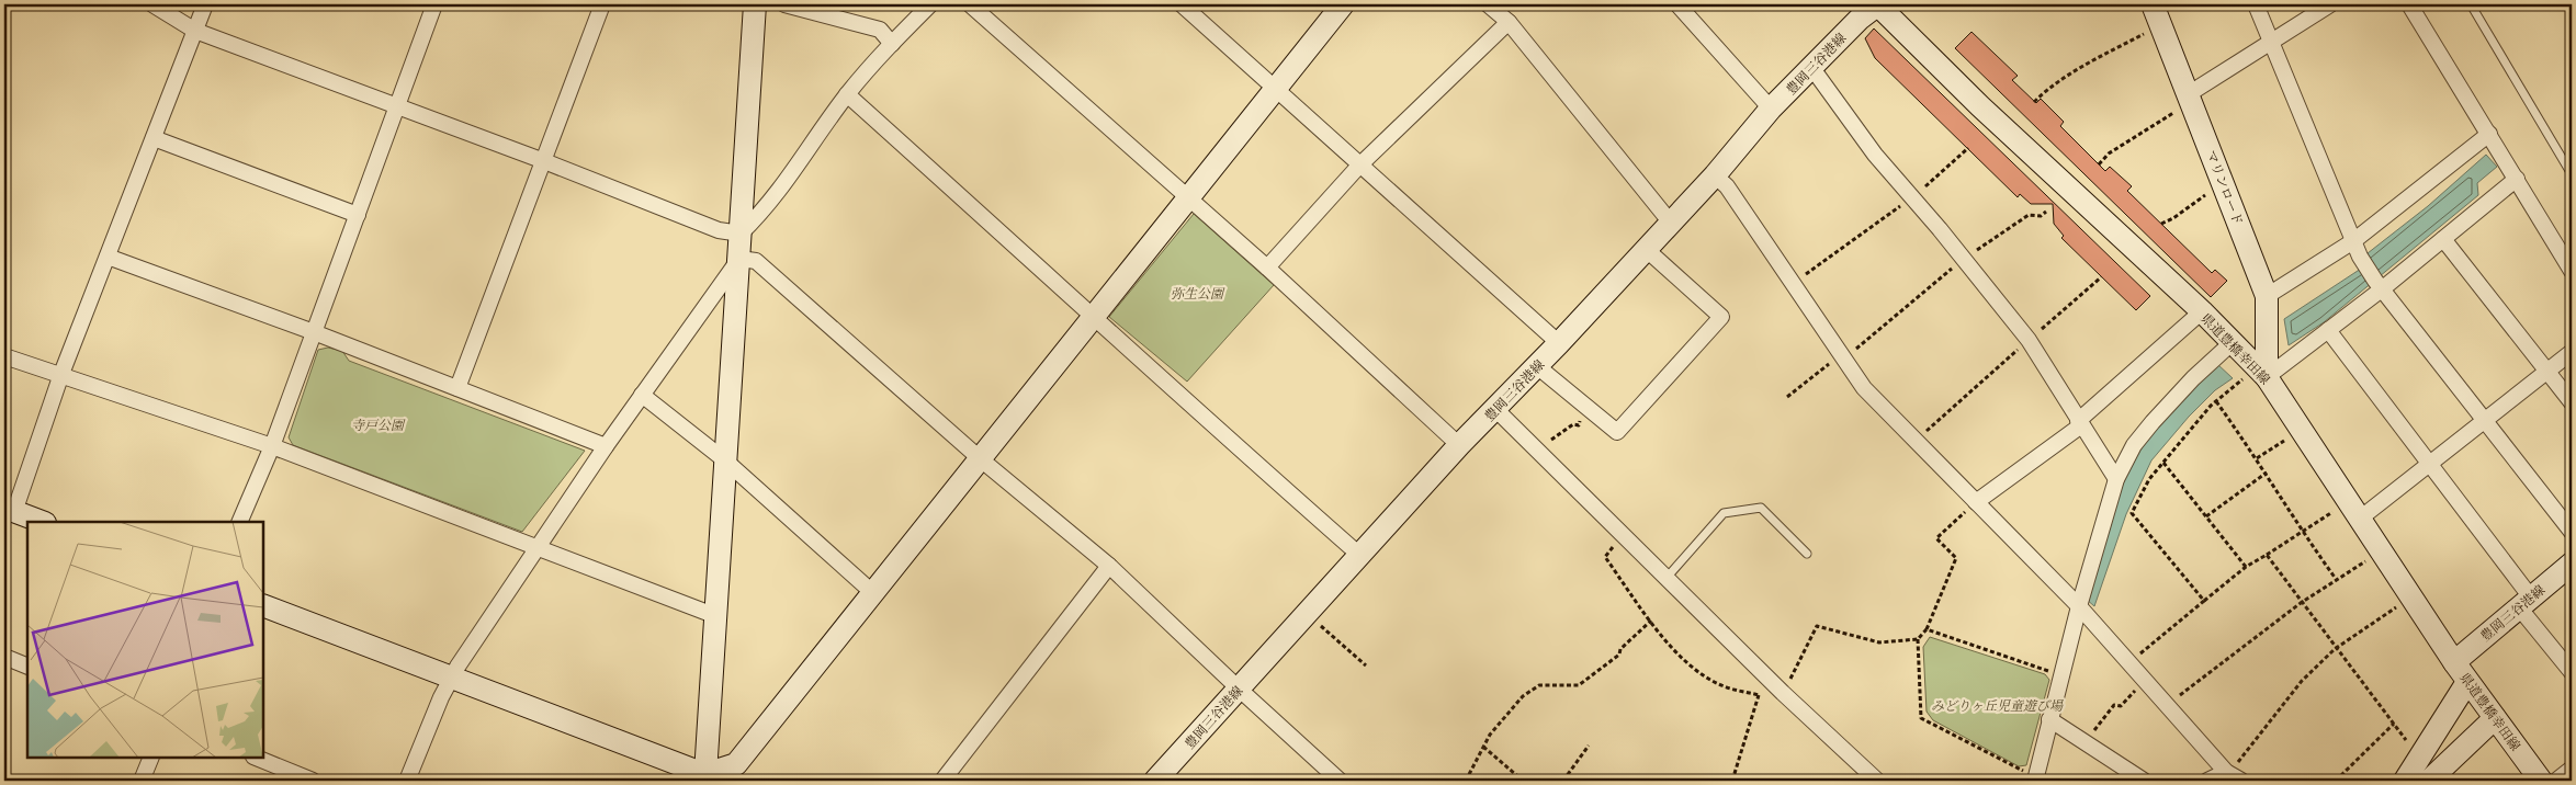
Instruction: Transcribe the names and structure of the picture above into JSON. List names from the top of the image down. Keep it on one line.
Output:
{"streets":{"street":["豊岡三谷港線","マリンロード","県道豊橋幸田線"]},"crossings":[["豊岡三谷港線","県道豊橋幸田線"],["マリンロード","県道豊橋幸田線"]],"parks":["弥生公園","寺戸公園","みどりヶ丘児童遊び場"]}
